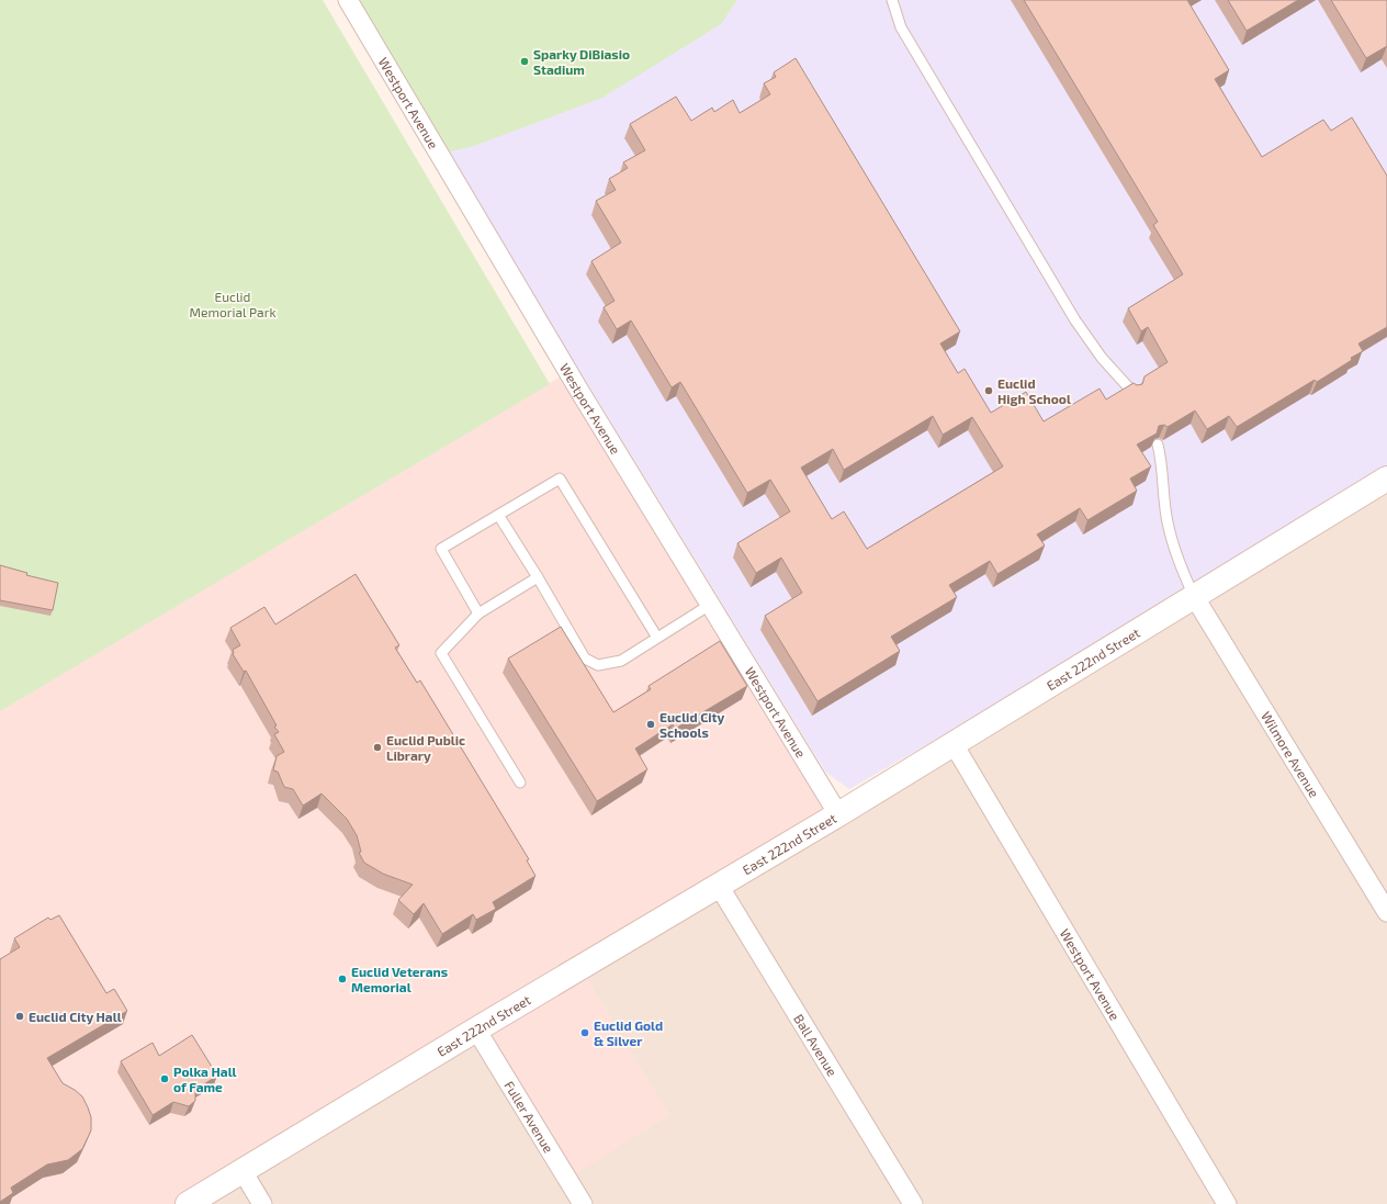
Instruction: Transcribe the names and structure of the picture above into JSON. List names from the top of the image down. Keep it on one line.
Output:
{"streets":{"street":["Westport Avenue","East 222nd Street","Wilmore Avenue","Ball Avenue","Fuller Avenue"]},"crossings":[["Westport Avenue","East 222nd Street"],["East 222nd Street","Wilmore Avenue"],["East 222nd Street","Ball Avenue"],["East 222nd Street","Fuller Avenue"]],"parks":["Euclid Memorial Park"],"places":["Sparky DiBiasio Stadium","Euclid High School","Euclid City Schools","Euclid Public Library","Euclid Veterans Memorial","Euclid City Hall","Euclid Gold & Silver","Polka Hall of Fame"]}
